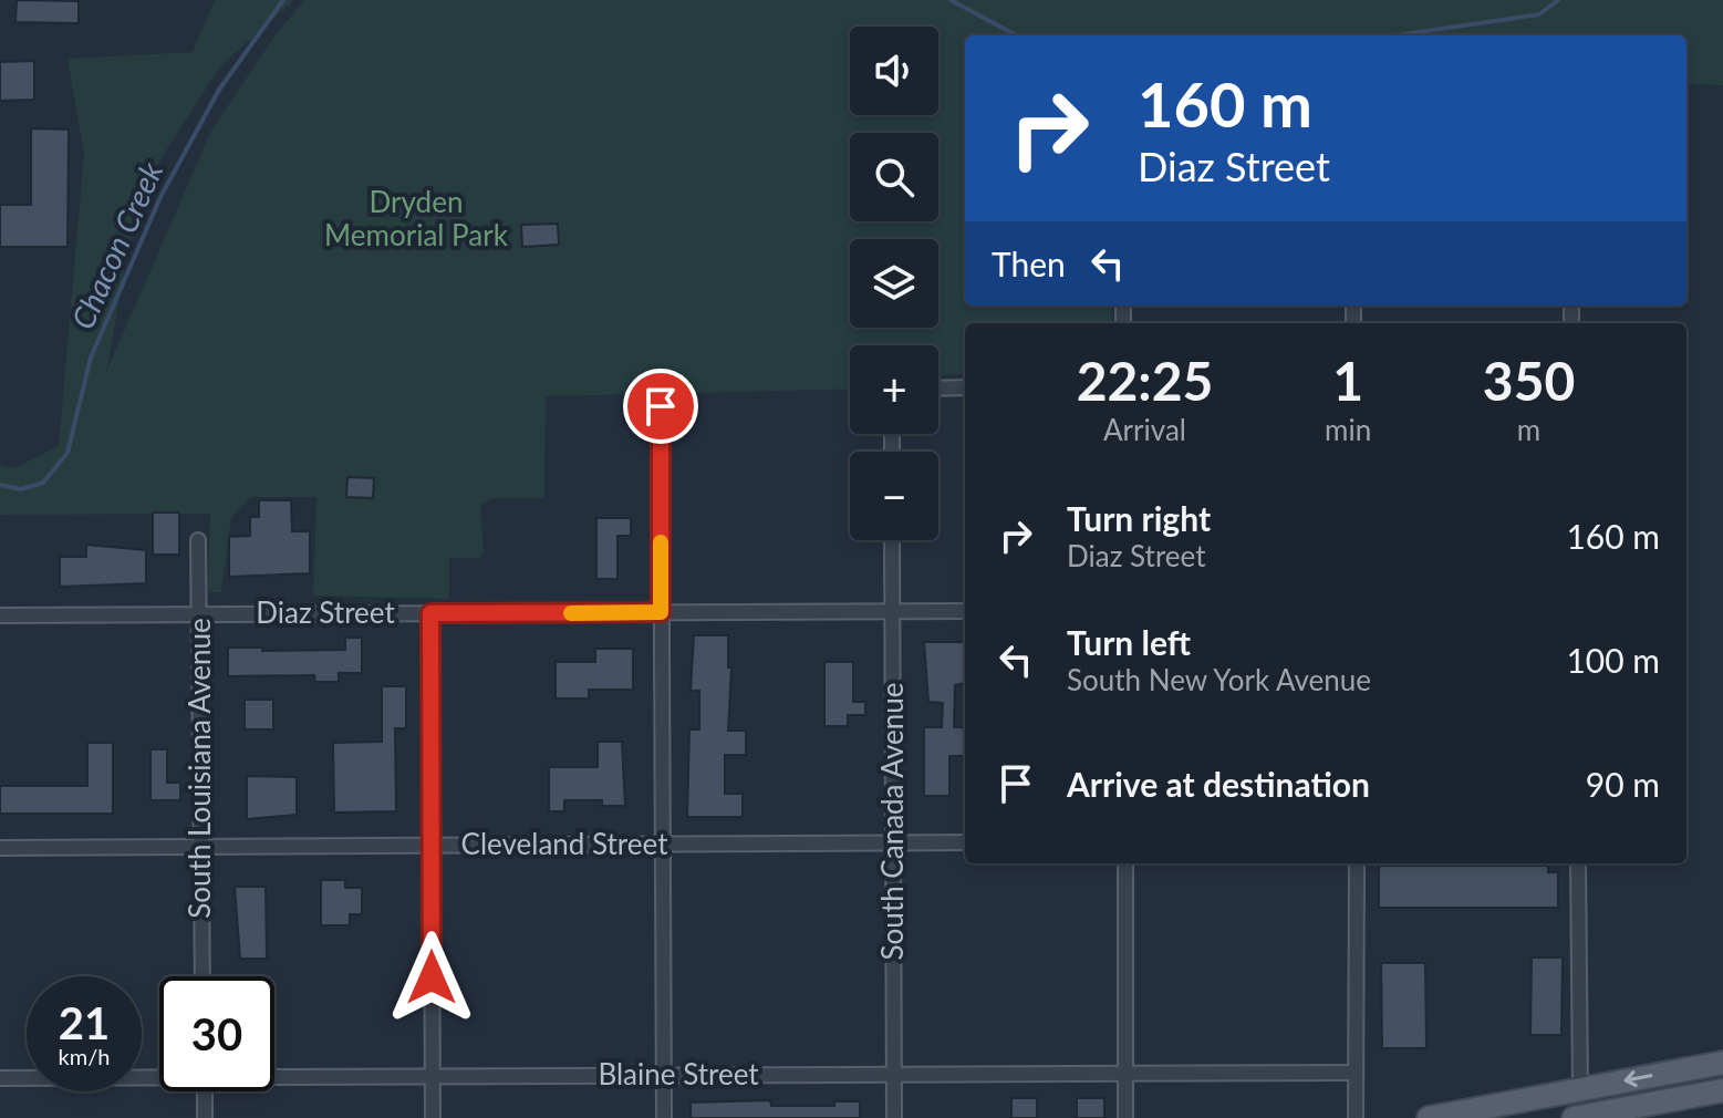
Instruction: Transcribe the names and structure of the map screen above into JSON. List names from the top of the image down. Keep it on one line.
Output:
{"streets":{"street":["Diaz Street","South Louisiana Avenue","South Canada Avenue","Cleveland Street","Blaine Street"]},"crossings":[["Diaz Street","South Louisiana Avenue"],["Diaz Street","South Canada Avenue"],["South Louisiana Avenue","Cleveland Street"],["South Canada Avenue","Cleveland Street"],["South Canada Avenue","Blaine Street"]],"water":["Chacon Creek"],"parks":["Dryden Memorial Park"],"page":{"map_buttons":["+","−"],"turn":["160 m","Diaz Street"],"then":"Then","eta":["22:25","Arrival","1","min","350","m"],"list":[{"name":"Turn right","note":"Diaz Street","value":"160 m"},{"name":"Turn left","note":"South New York Avenue","value":"100 m"},{"name":"Arrive at destination","value":"90 m"}],"speed":"21 km/h","limit":"30"}}
